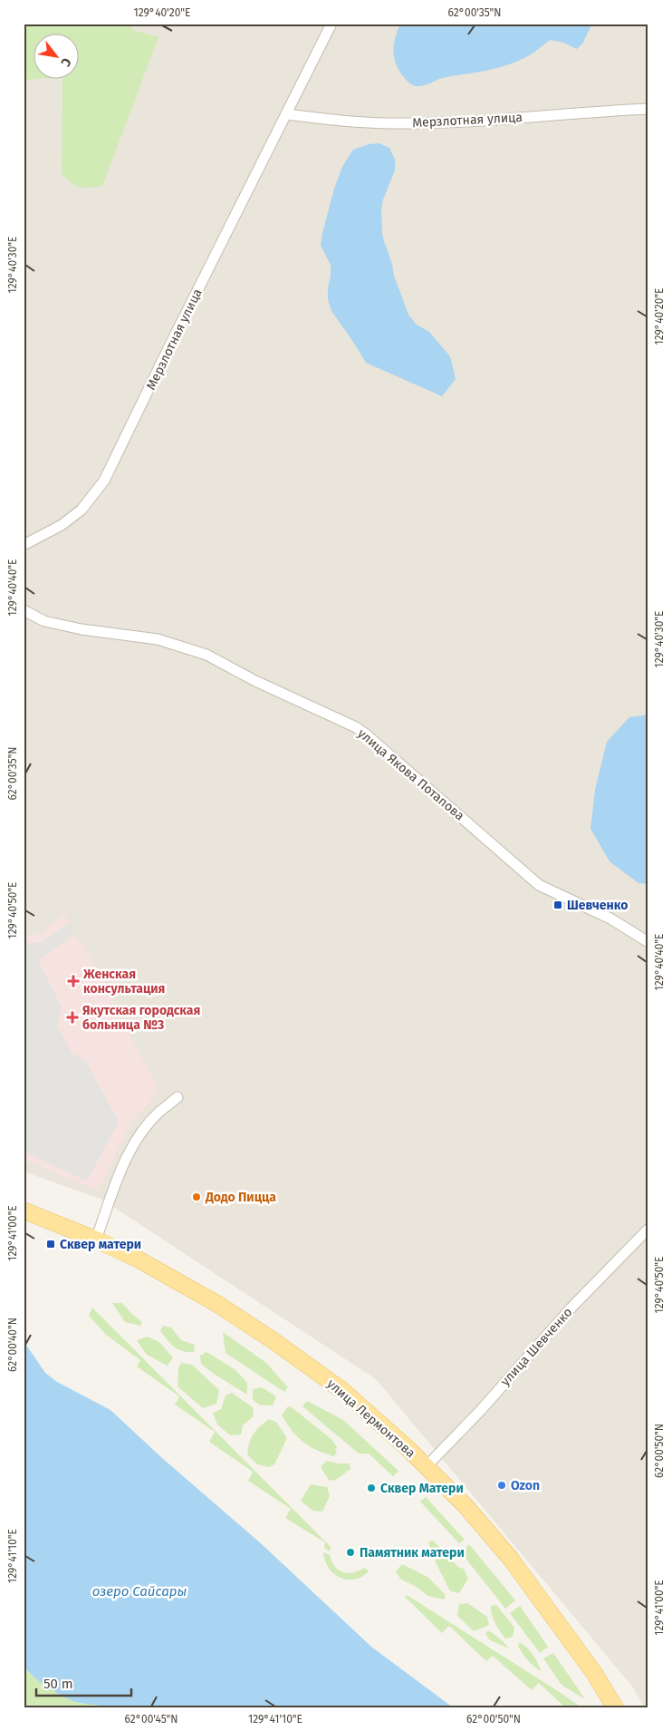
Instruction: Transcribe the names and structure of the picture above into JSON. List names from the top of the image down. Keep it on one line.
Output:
{"streets":{"main road":["улица Лермонтова"],"street":["Мерзлотная улица","улица Якова Потапова","улица Шевченко"]},"crossings":[["улица Шевченко","улица Лермонтова"]],"water":["озеро Сайсары"],"places":{"transit":["Шевченко","Сквер матери"],"health":["Женская консультация","Якутская городская больница №3"],"other":["Додо Пицца","Ozon","Сквер Матери","Памятник матери"]},"scale_bar":"50 m","north":"bottom right","coordinates":["129°40'20\"E","62°00'35\"N","129°40'30\"E","129°40'40\"E","129°40'50\"E","129°41'00\"E","62°00'40\"N","62°00'50\"N","129°41'10\"E","62°00'45\"N"]}
